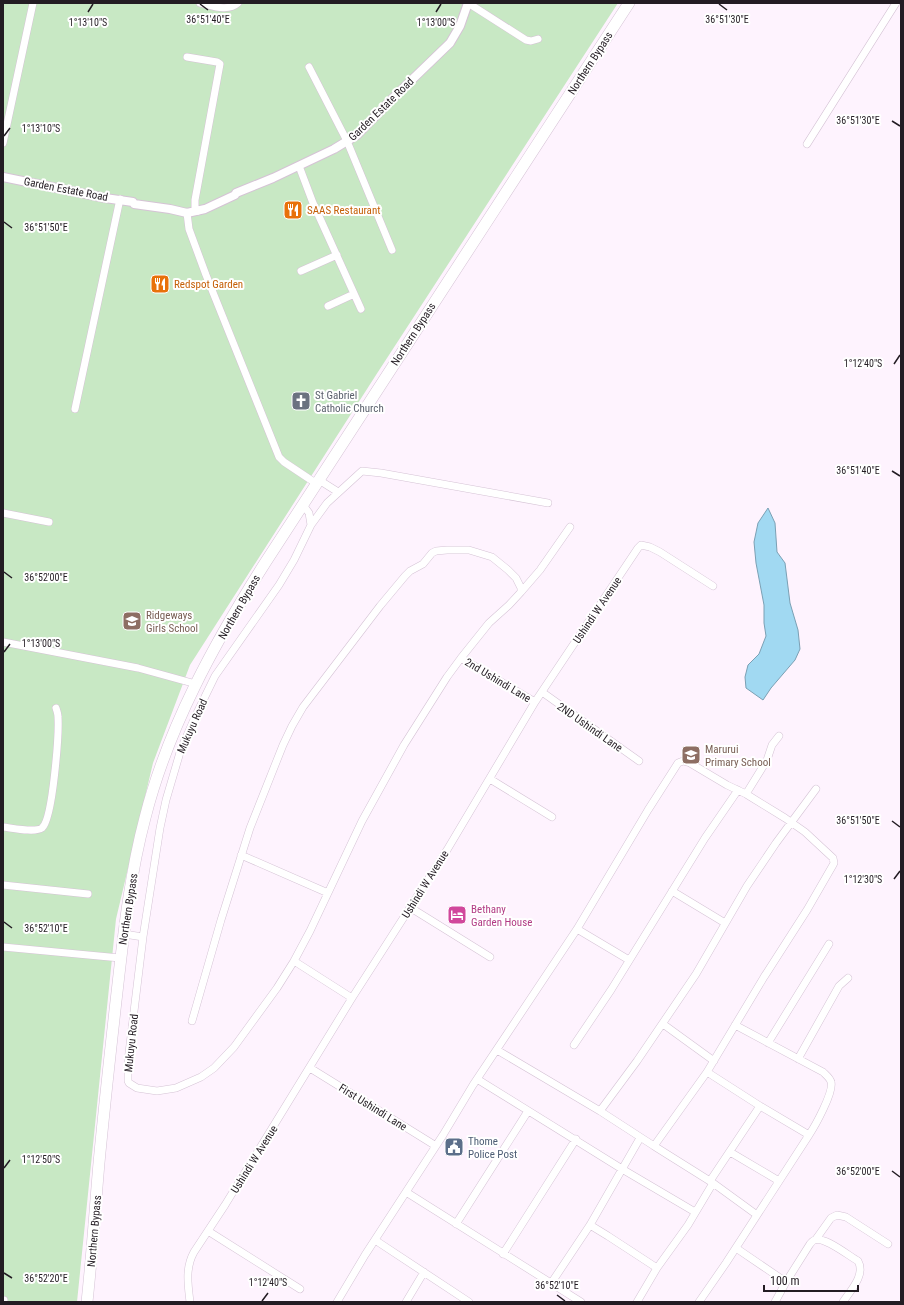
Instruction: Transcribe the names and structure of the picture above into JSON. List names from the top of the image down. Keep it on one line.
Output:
{"streets":{"main road":["Northern Bypass"],"street":["Garden Estate Road","Ushindi W Avenue","2nd Ushindi Lane","Mukuyu Road","2ND Ushindi Lane","First Ushindi Lane"]},"crossings":[["Ushindi W Avenue","2nd Ushindi Lane"],["Ushindi W Avenue","2ND Ushindi Lane"],["Ushindi W Avenue","First Ushindi Lane"],["2nd Ushindi Lane","Mukuyu Road"]],"places":{"restaurant":["SAAS Restaurant","Redspot Garden"],"church":["St Gabriel Catholic Church"],"school or university":["Ridgeways Girls School","Marurui Primary School"],"hotel":["Bethany Garden House"],"public building":["Thome Police Post"]},"scale_bar":"100 m","coordinates":["36°51'30\"E","36°51'40\"E","1°13'10\"S","1°13'00\"S","36°51'50\"E","1°12'40\"S","36°52'00\"E","1°12'30\"S","36°52'10\"E","1°12'50\"S","36°52'20\"E"]}
